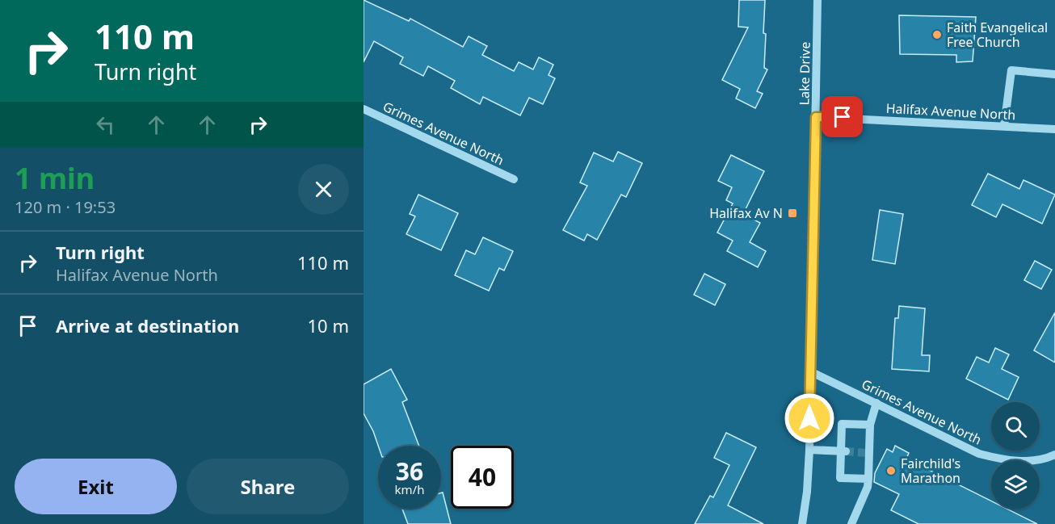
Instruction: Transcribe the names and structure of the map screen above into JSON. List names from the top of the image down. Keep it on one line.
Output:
{"streets":{"street":["Lake Drive","Halifax Avenue North","Grimes Avenue North"]},"crossings":[["Lake Drive","Halifax Avenue North"],["Lake Drive","Grimes Avenue North"]],"places":{"other":["Faith Evangelical Free Church","Fairchild's Marathon"],"transit":["Halifax Av N"]},"page":{"turn":["110 m","Turn right"],"heading":["1 min","120 m · 19:53"],"list":[{"name":"Turn right","note":"Halifax Avenue North","value":"110 m"},{"name":"Arrive at destination","value":"10 m"}],"speed":"36 km/h","limit":"40","buttons":["Exit","Share"]}}
